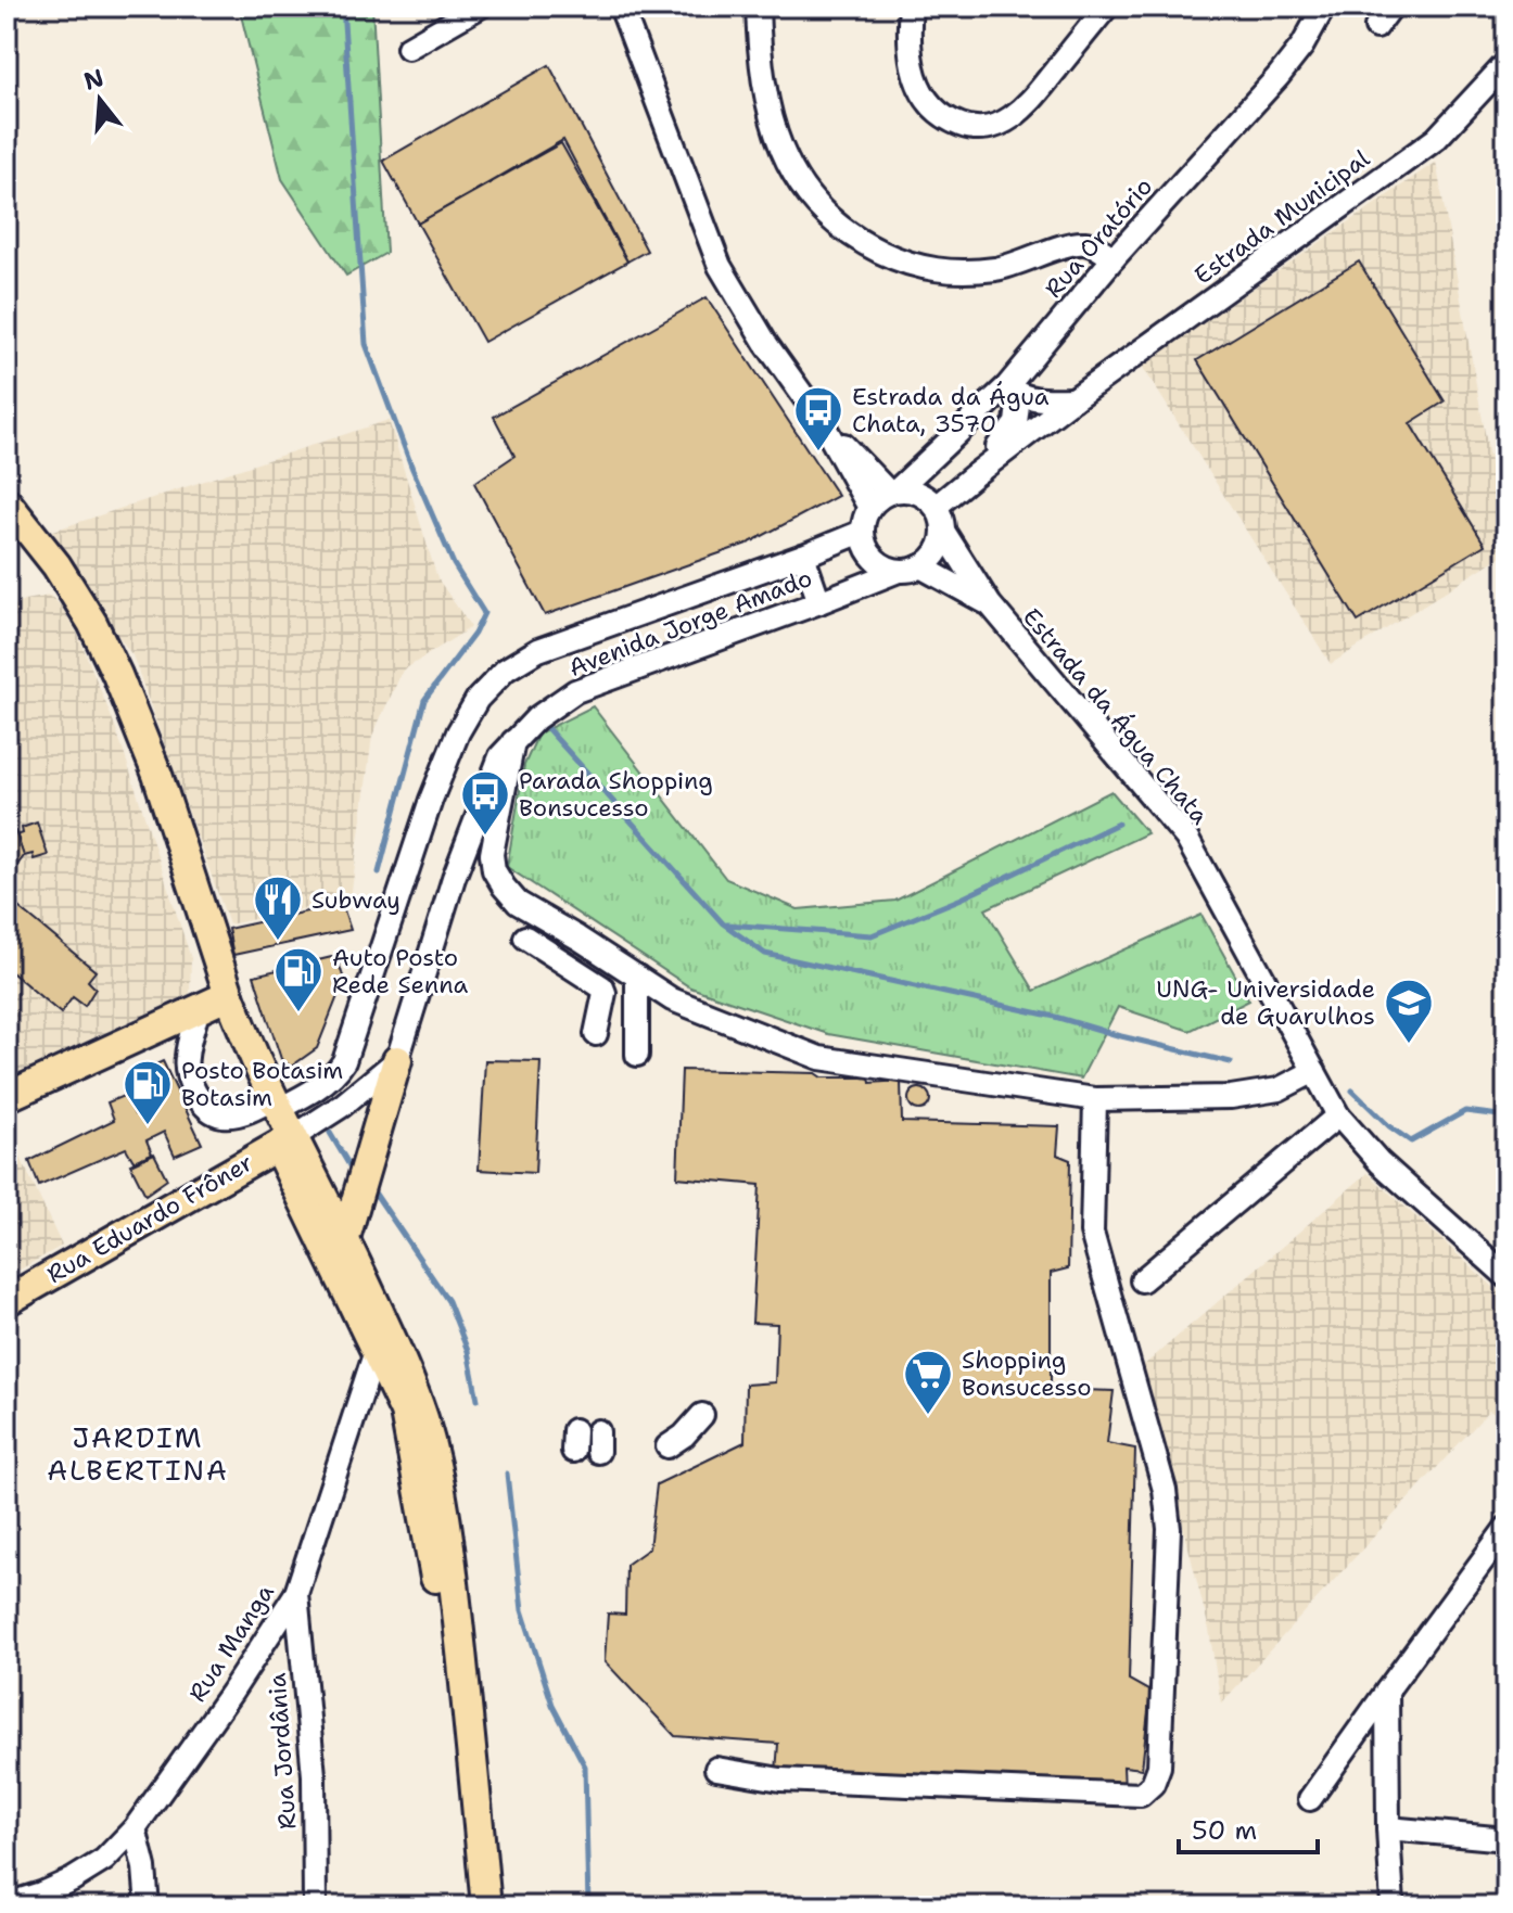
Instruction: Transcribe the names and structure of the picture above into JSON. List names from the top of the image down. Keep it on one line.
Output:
{"streets":{"main road":["Rua Eduardo Frôner"],"street":["Estrada Municipal","Rua Oratório","Avenida Jorge Amado","Estrada da Água Chata","Rua Manga","Rua Jordânia"]},"crossings":[["Estrada Municipal","Rua Oratório"],["Estrada Municipal","Avenida Jorge Amado"],["Estrada Municipal","Estrada da Água Chata"],["Rua Oratório","Avenida Jorge Amado"],["Rua Oratório","Estrada da Água Chata"],["Avenida Jorge Amado","Estrada da Água Chata"],["Rua Manga","Rua Jordânia"]],"districts":["JARDIM ALBERTINA"],"places":{"bus stop":["Estrada da Água Chata, 3570","Parada Shopping Bonsucesso"],"restaurant":["Subway"],"fuel station":["Auto Posto Rede Senna","Posto Botasim Botasim"],"school or university":["UNG- Universidade de Guarulhos"],"supermarket":["Shopping Bonsucesso"]},"scale_bar":"50 m","north":"top"}
